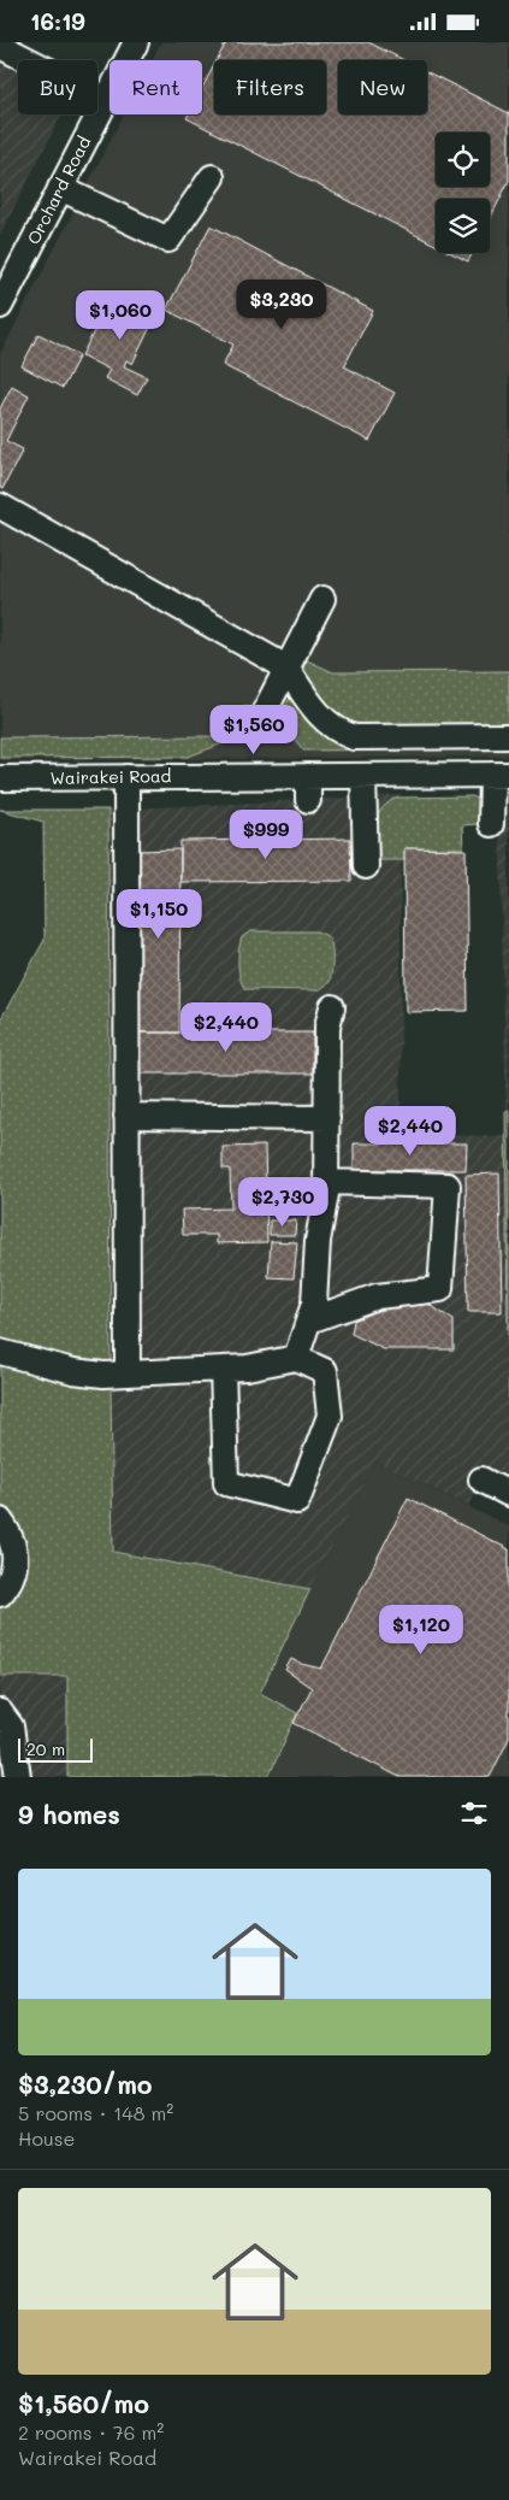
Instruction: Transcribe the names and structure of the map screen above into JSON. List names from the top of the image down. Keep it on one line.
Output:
{"streets":{"street":["Orchard Road","Wairakei Road"]},"scale_bar":"20 m","page":{"status":"16:19","chip":["Buy","Rent","Filters","New"],"price":["$3,230","$1,060","$1,560","$999","$1,150","$2,440","$2,440","$2,730","$1,120"],"scale":"20 m","heading":"9 homes","list":[{"name":"$3,230/mo","note":"5 rooms · 148 m² · House"},{"name":"$1,560/mo","note":"2 rooms · 76 m² · Wairakei Road"}]}}
